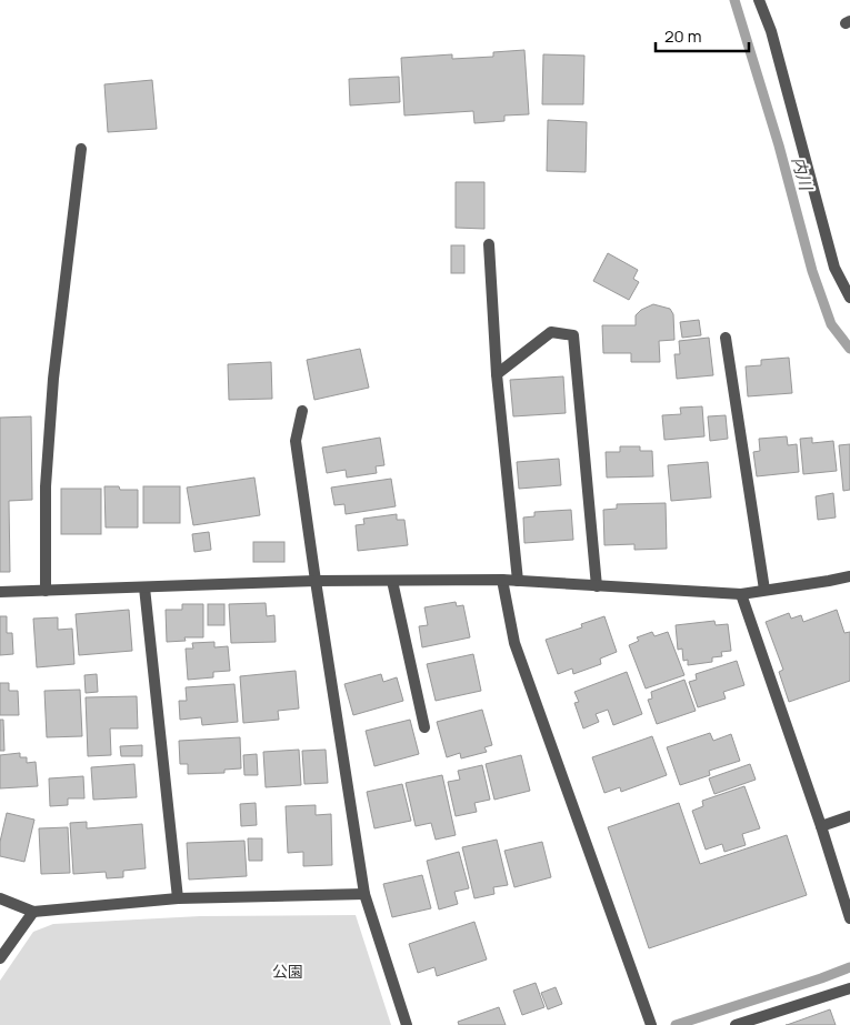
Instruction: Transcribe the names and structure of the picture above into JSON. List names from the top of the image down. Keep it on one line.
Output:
{"water":["内川"],"parks":["公園"],"scale_bar":"20 m"}
